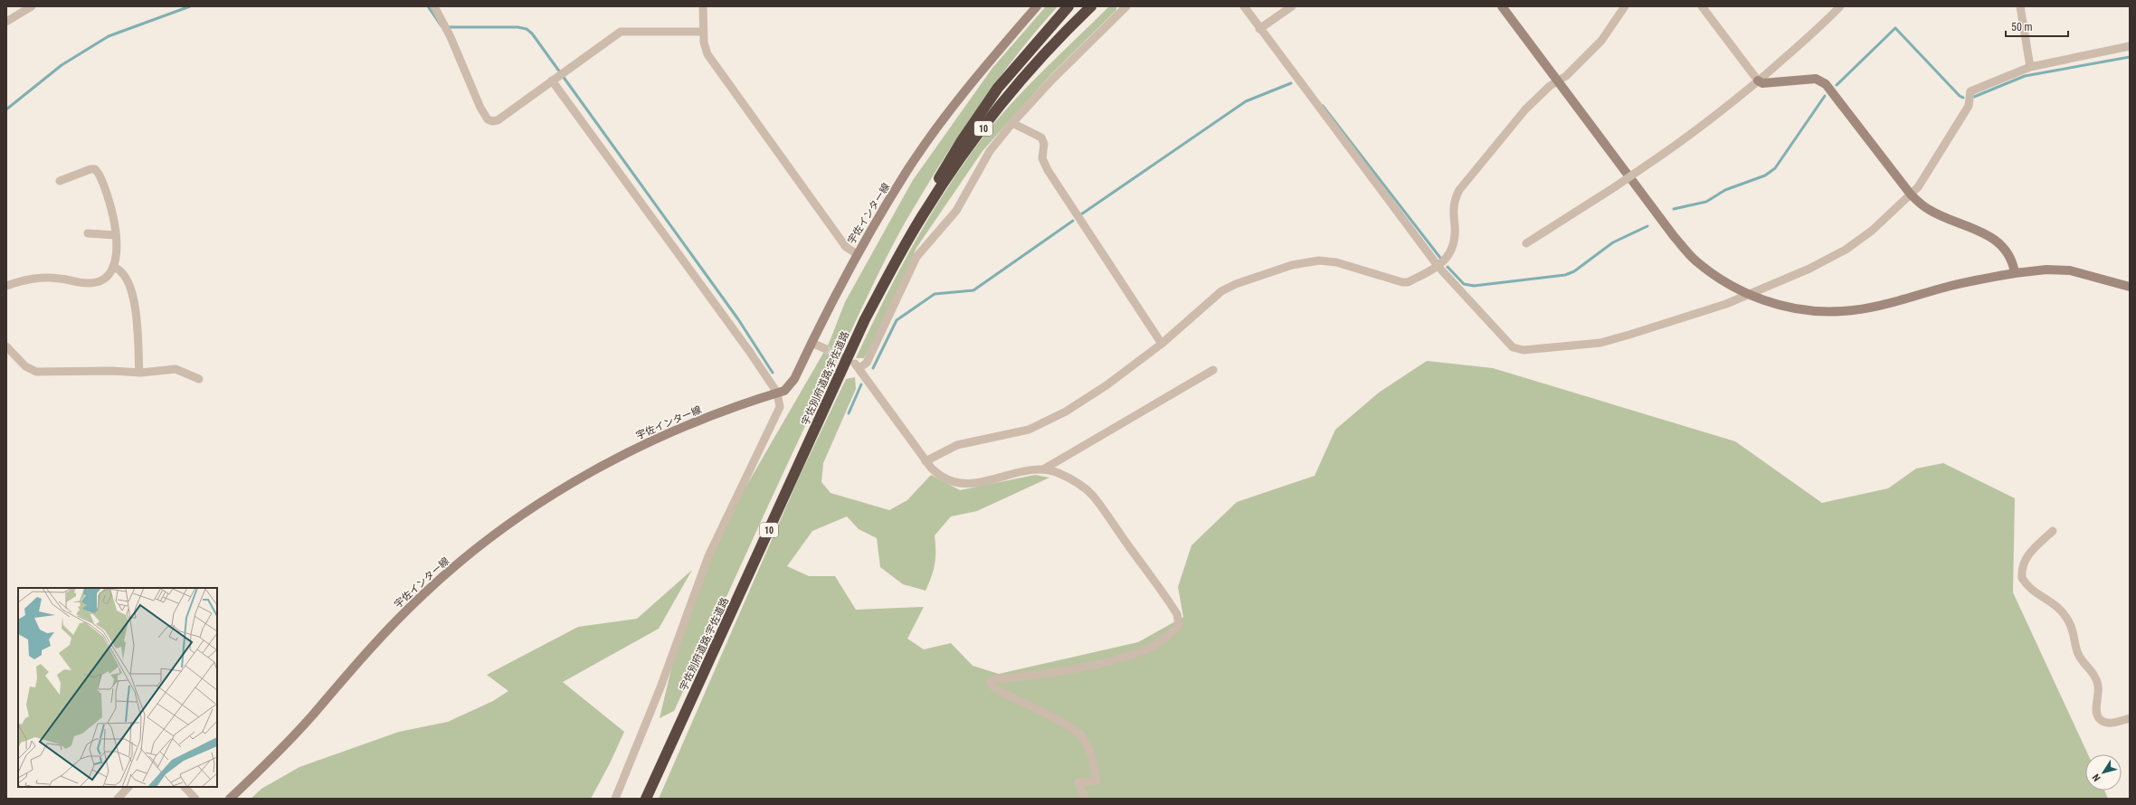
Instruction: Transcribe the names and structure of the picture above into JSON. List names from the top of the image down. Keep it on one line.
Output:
{"streets":{"highway":["10","宇佐別府道路;宇佐道路"],"main road":["宇佐インター線"]},"scale_bar":"50 m","north":"bottom left"}
